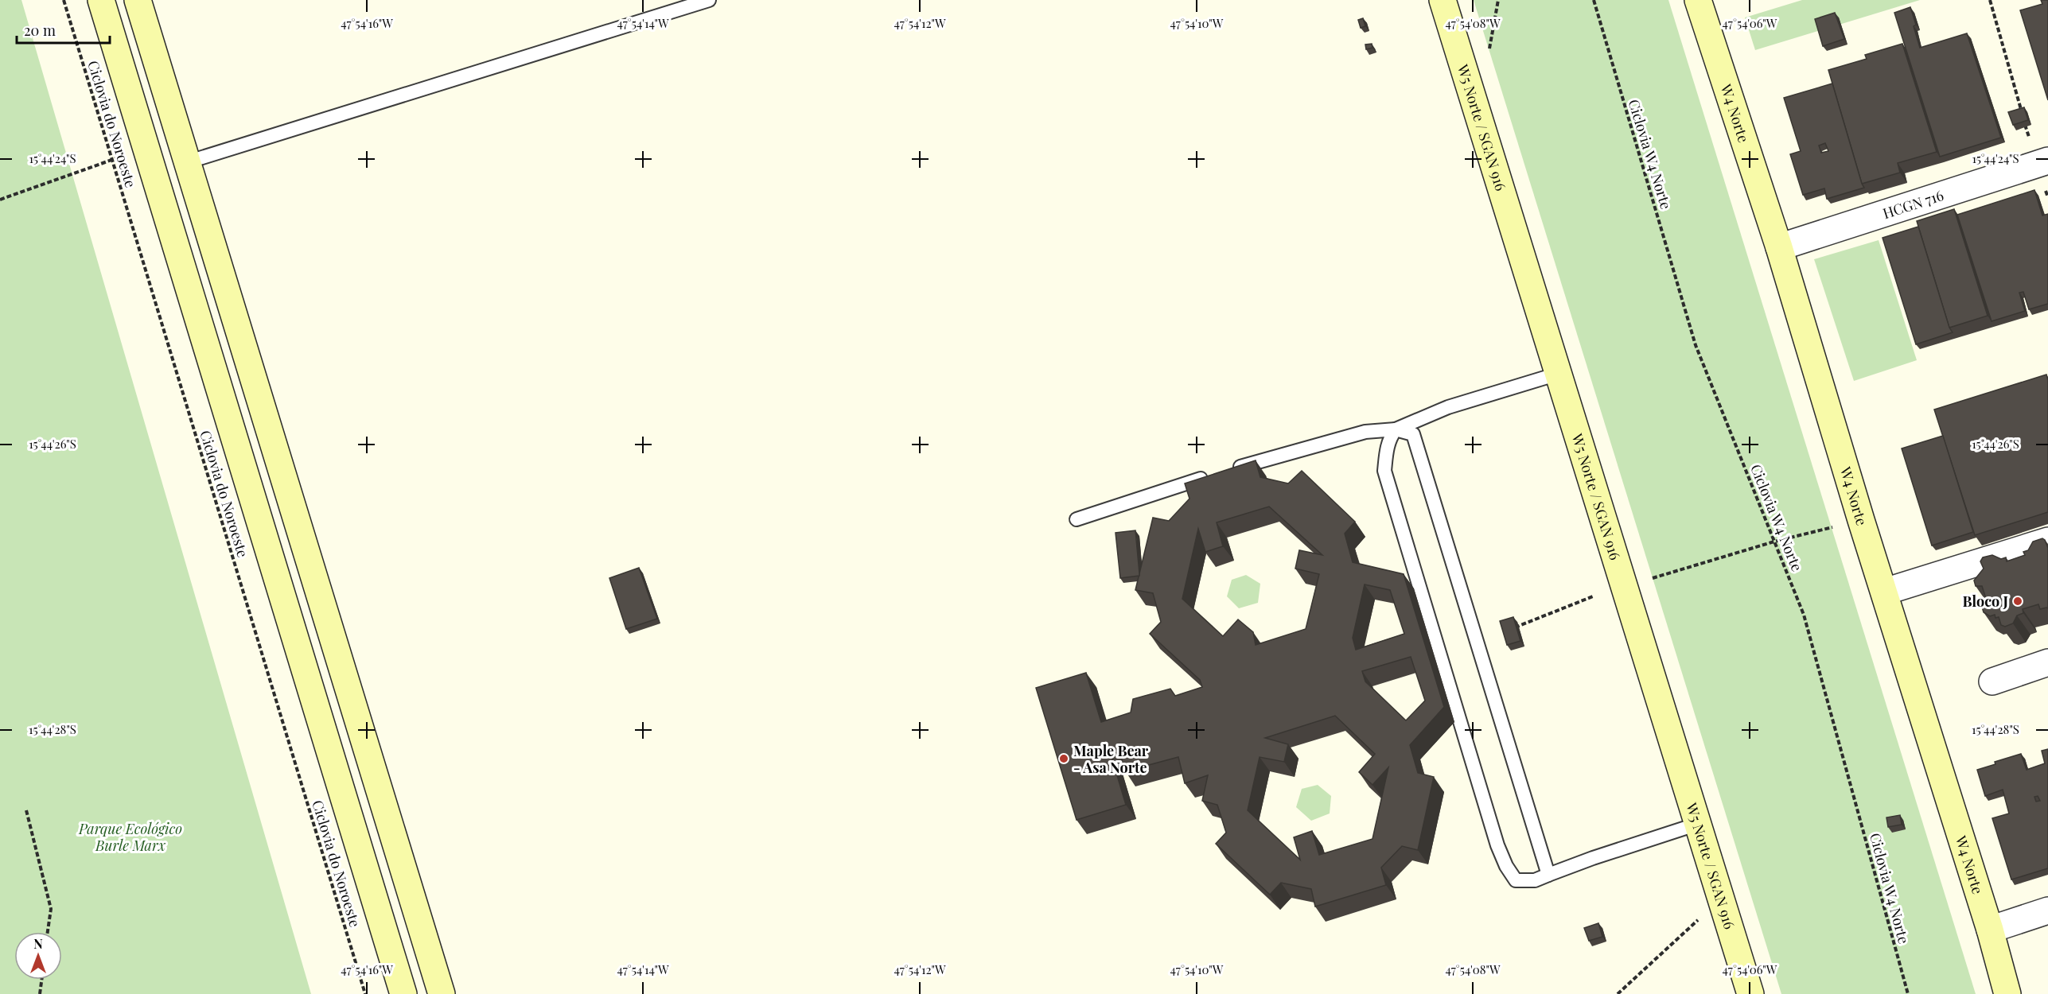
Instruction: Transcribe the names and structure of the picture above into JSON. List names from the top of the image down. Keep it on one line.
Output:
{"streets":{"main road":["W4 Norte","W5 Norte / SGAN 916"],"street":["HCGN 716"],"path":["Ciclovia do Noroeste","Ciclovia W4 Norte"]},"crossings":[["W4 Norte","HCGN 716"]],"parks":["Parque Ecológico Burle Marx"],"places":["Bloco J","Maple Bear - Asa Norte"],"scale_bar":"20 m","north":"top","coordinates":["47°54'16\"W","47°54'14\"W","47°54'12\"W","47°54'10\"W","47°54'08\"W","47°54'06\"W","15°44'24\"S","15°44'26\"S","15°44'28\"S"]}
